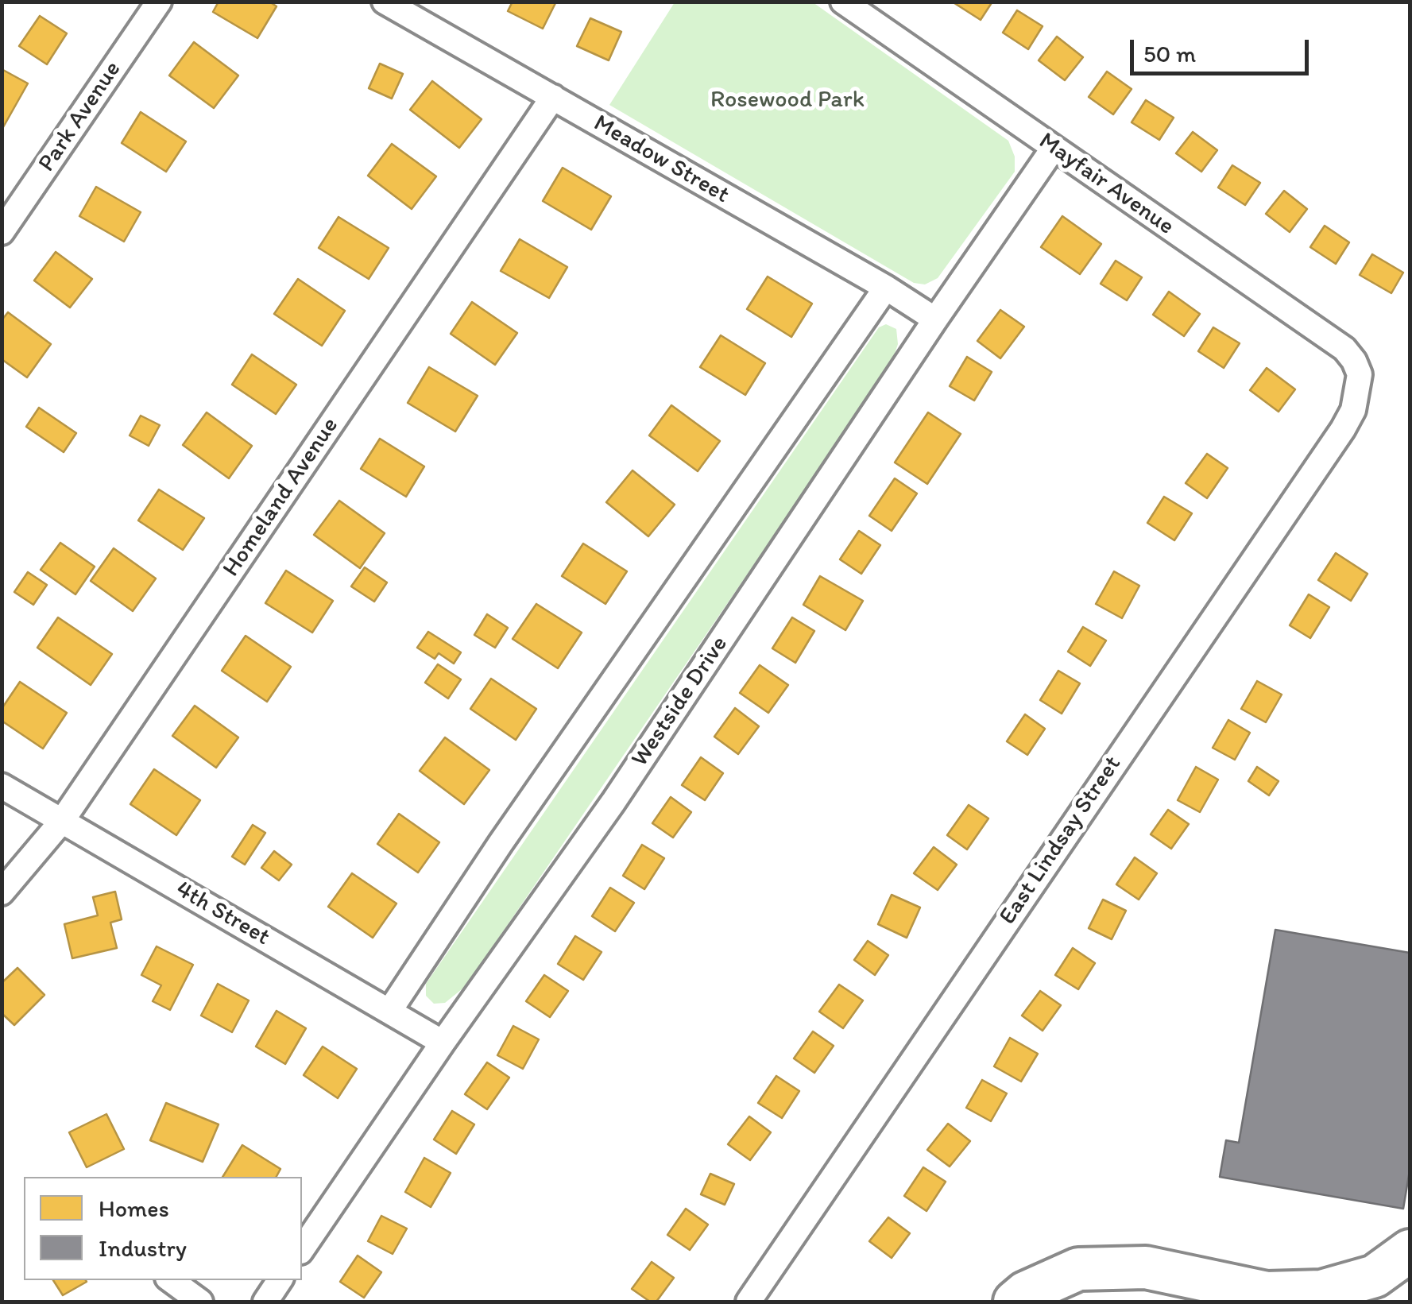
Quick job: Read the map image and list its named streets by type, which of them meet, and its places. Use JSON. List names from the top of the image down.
{
  "streets": {
    "street": [
      "Park Avenue",
      "Meadow Street",
      "Mayfair Avenue",
      "Homeland Avenue",
      "Westside Drive",
      "East Lindsay Street",
      "4th Street"
    ]
  },
  "crossings": [
    ["Meadow Street", "Homeland Avenue"],
    ["Meadow Street", "Westside Drive"],
    ["Mayfair Avenue", "Westside Drive"],
    ["Mayfair Avenue", "East Lindsay Street"],
    ["Homeland Avenue", "4th Street"],
    ["Westside Drive", "4th Street"]
  ],
  "parks": ["Rosewood Park"],
  "legend": ["Homes", "Industry"],
  "scale_bar": "50 m"
}
